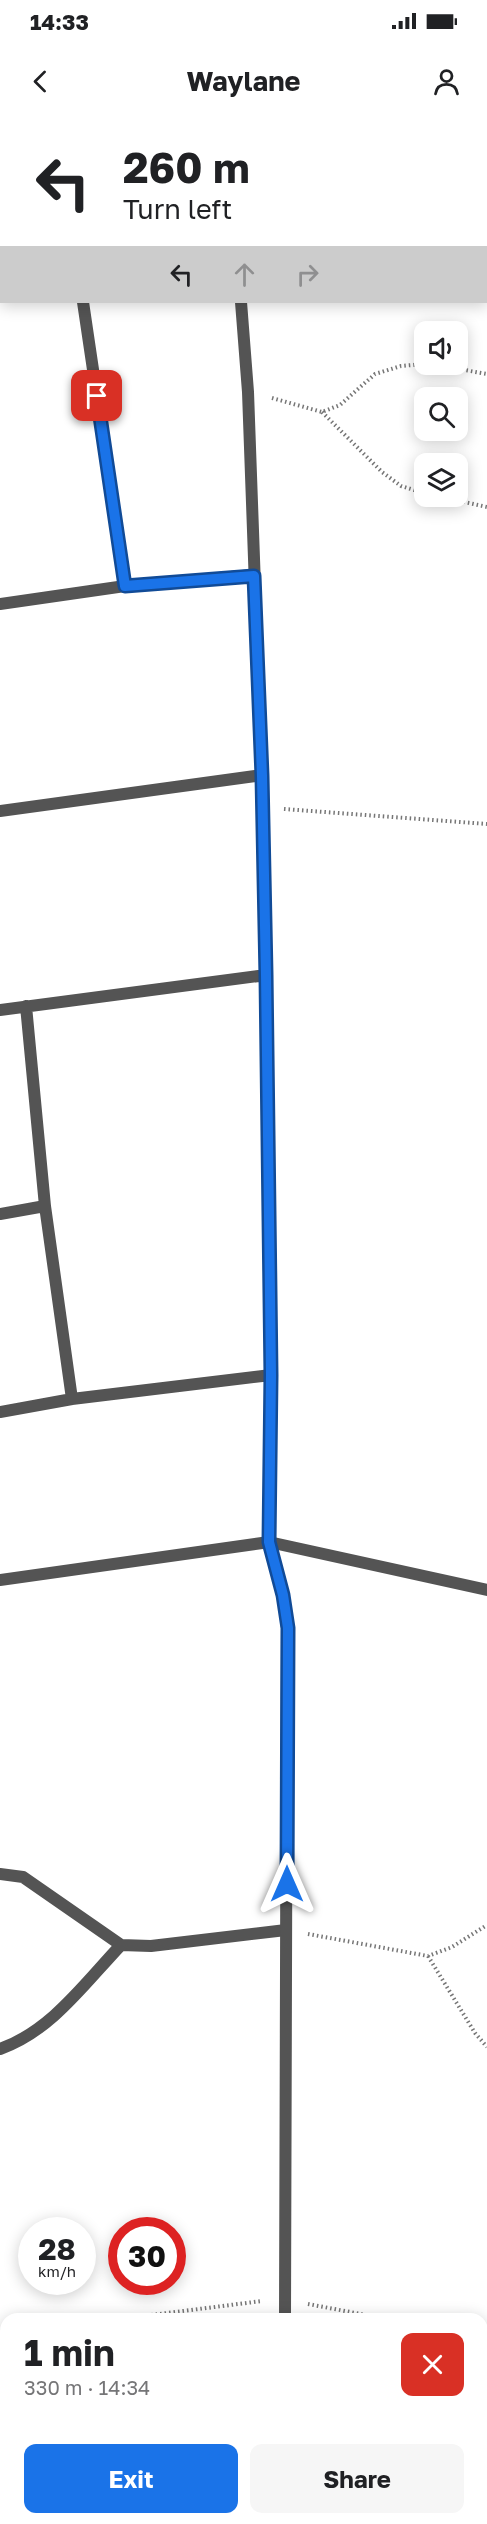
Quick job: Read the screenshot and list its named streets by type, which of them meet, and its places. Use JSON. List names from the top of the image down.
{
  "page": {
    "status": "14:33",
    "header": "Waylane",
    "turn": ["260 m", "Turn left"],
    "speed": "28 km/h",
    "limit": "30",
    "heading": ["1 min", "330 m · 14:34"],
    "buttons": ["Exit", "Share"]
  }
}
